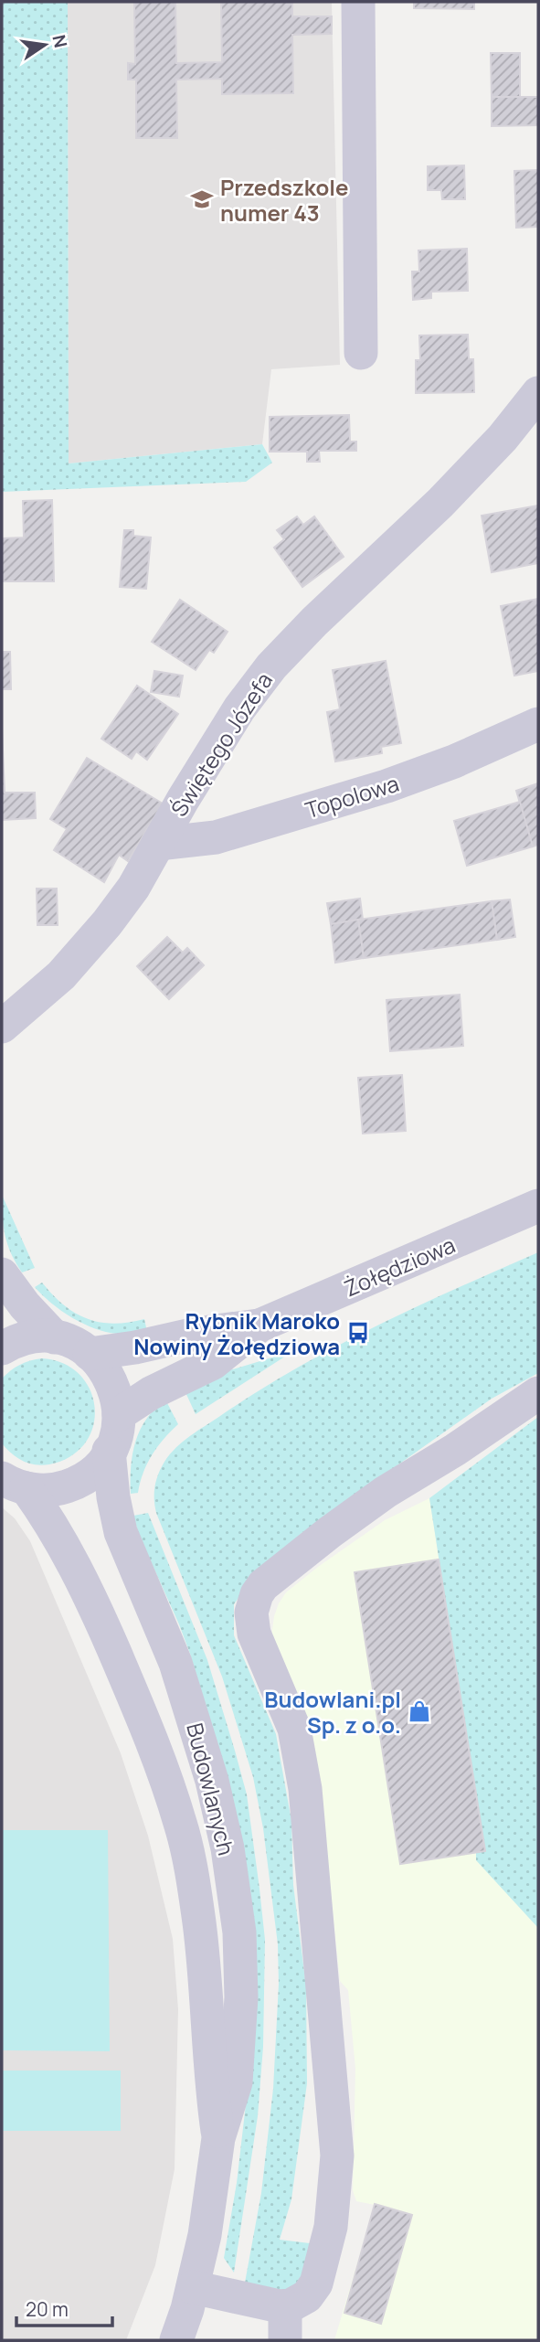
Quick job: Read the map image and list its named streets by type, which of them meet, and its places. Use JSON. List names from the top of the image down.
{
  "streets": {
    "street": [
      "Świętego Józefa",
      "Topolowa",
      "Żołędziowa",
      "Budowlanych"
    ]
  },
  "crossings": [
    ["Świętego Józefa", "Topolowa"]
  ],
  "places": {
    "school or university": ["Przedszkole numer 43"],
    "bus stop": ["Rybnik Maroko Nowiny Żołędziowa"],
    "shop": ["Budowlani.pl Sp. z o.o."]
  },
  "scale_bar": "20 m",
  "north": "right"
}
